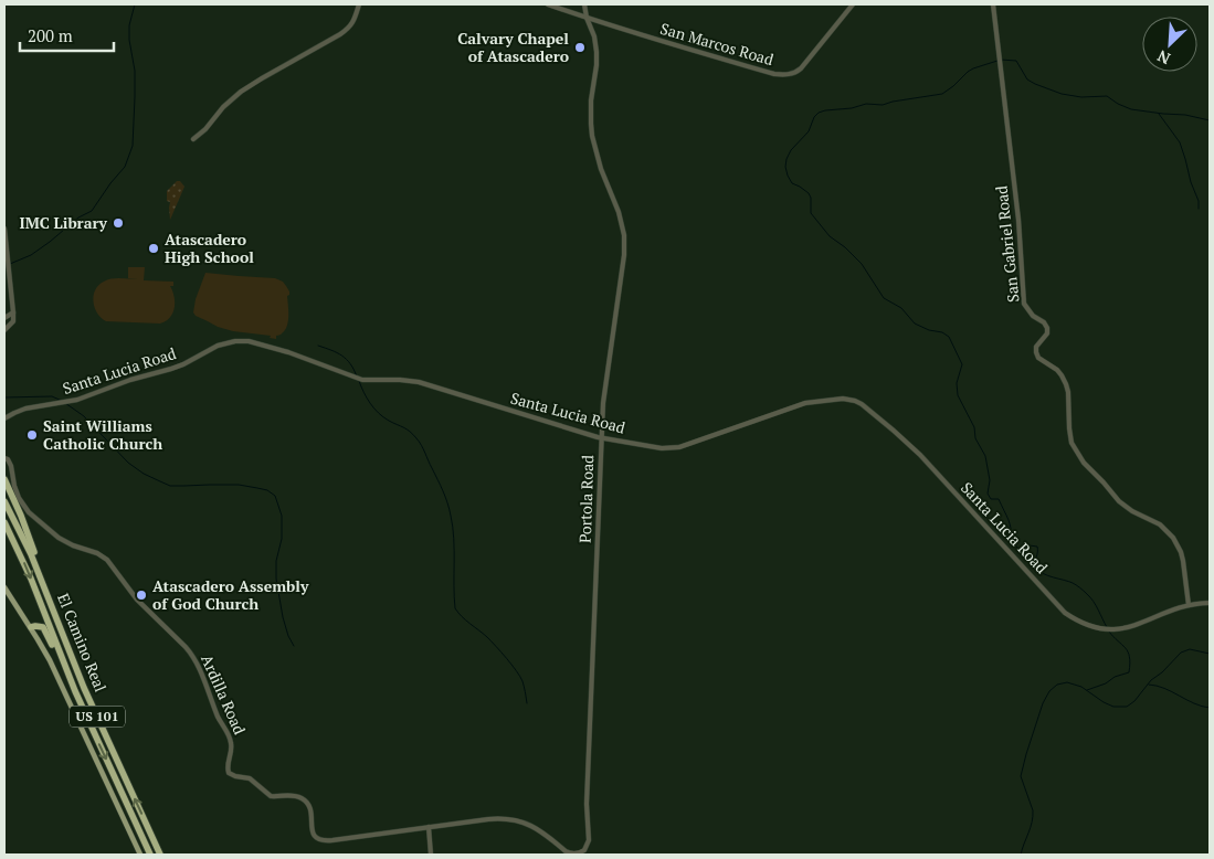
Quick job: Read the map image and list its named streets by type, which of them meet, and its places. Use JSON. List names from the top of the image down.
{
  "streets": {
    "highway": ["El Camino Real", "US 101"],
    "street": [
      "San Marcos Road",
      "San Gabriel Road",
      "Santa Lucia Road",
      "Portola Road",
      "Ardilla Road"
    ]
  },
  "crossings": [
    ["San Marcos Road", "Portola Road"],
    ["San Gabriel Road", "Santa Lucia Road"],
    ["Santa Lucia Road", "Portola Road"],
    ["Portola Road", "Ardilla Road"]
  ],
  "places": [
    "Calvary Chapel of Atascadero",
    "IMC Library",
    "Atascadero High School",
    "Saint Williams Catholic Church",
    "Atascadero Assembly of God Church"
  ],
  "scale_bar": "200 m",
  "north": "bottom left"
}
